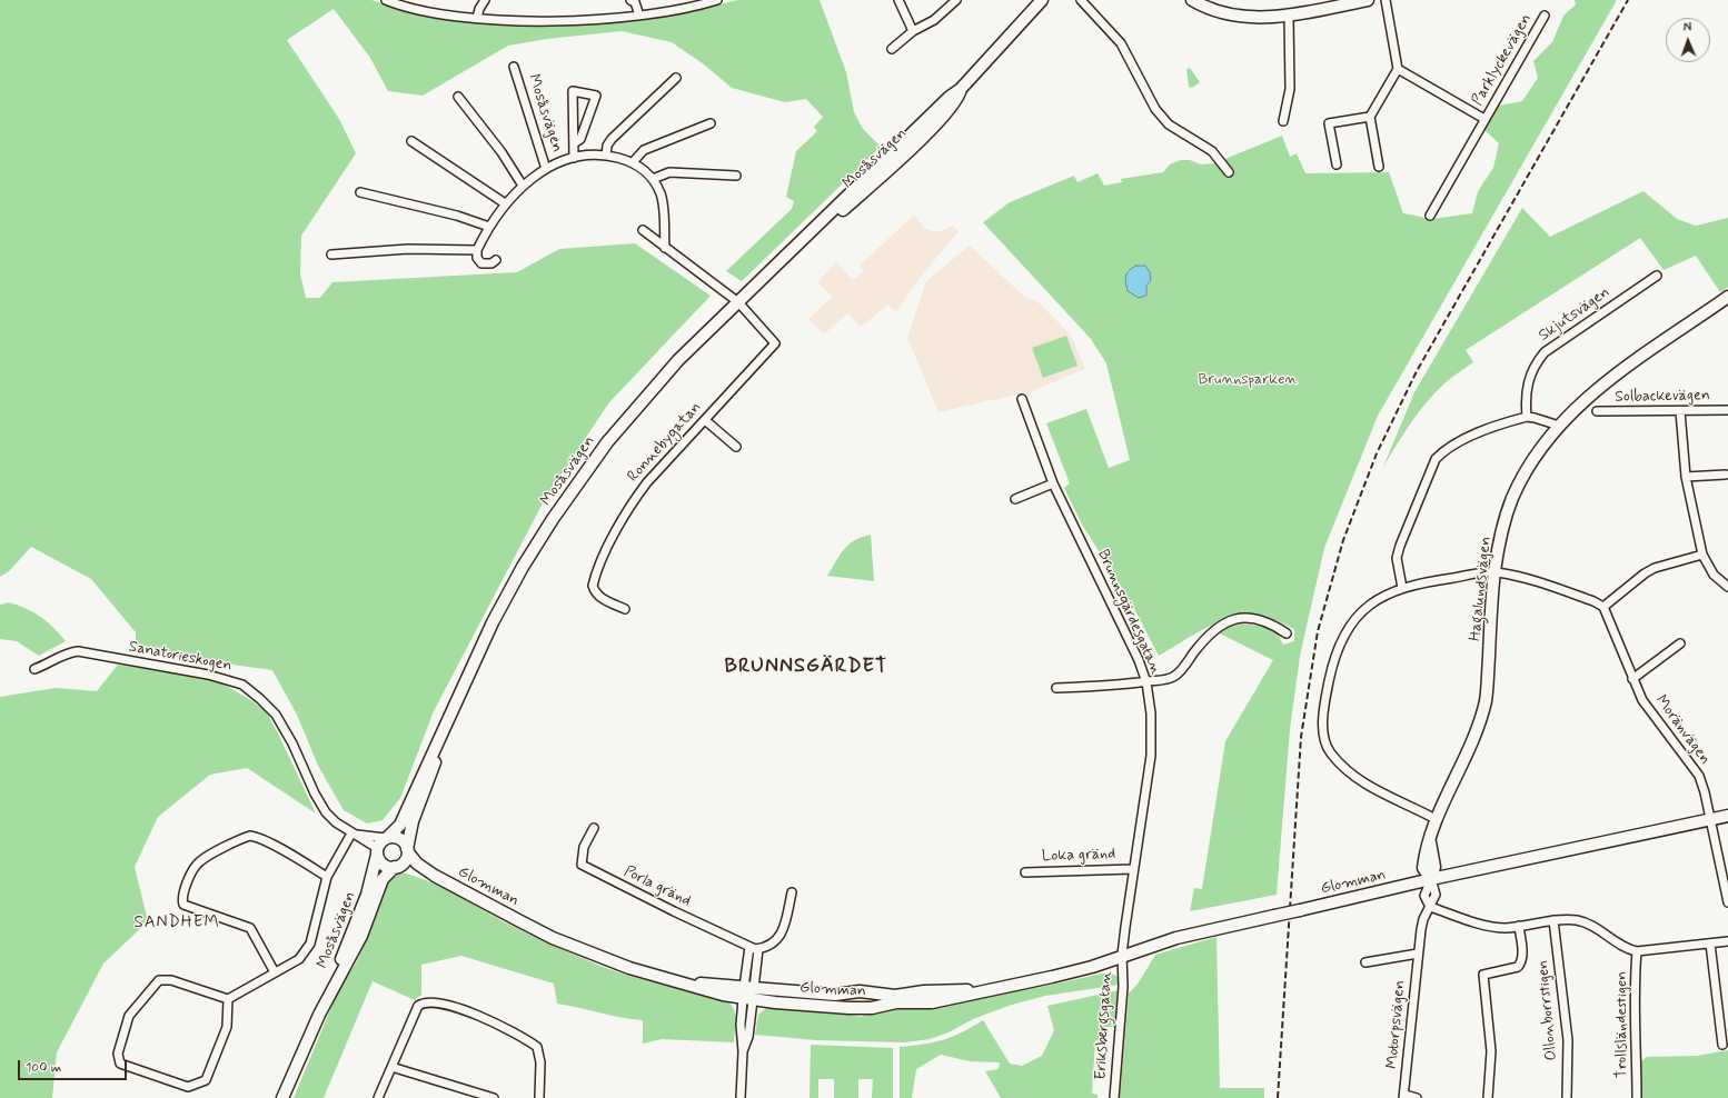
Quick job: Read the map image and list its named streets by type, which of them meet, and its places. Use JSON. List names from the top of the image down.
{
  "streets": {
    "street": [
      "Parklyckevägen",
      "Mosåsvägen",
      "Skjutsvägen",
      "Solbackevägen",
      "Ronnebygatan",
      "Hagalundsvägen",
      "Brunnsgärdesgatan",
      "Sanatorieskogen",
      "Moränvägen",
      "Loka gränd",
      "Glomman",
      "Porla gränd",
      "Ollonborrstigen",
      "Motorpsvägen",
      "Trollsländestigen",
      "Eriksbergsgatan"
    ]
  },
  "crossings": [
    ["Mosåsvägen", "Ronnebygatan"],
    ["Mosåsvägen", "Sanatorieskogen"],
    ["Mosåsvägen", "Glomman"],
    ["Hagalundsvägen", "Glomman"],
    ["Hagalundsvägen", "Motorpsvägen"],
    ["Brunnsgärdesgatan", "Loka gränd"],
    ["Brunnsgärdesgatan", "Glomman"],
    ["Brunnsgärdesgatan", "Eriksbergsgatan"],
    ["Sanatorieskogen", "Glomman"],
    ["Moränvägen", "Glomman"],
    ["Glomman", "Motorpsvägen"],
    ["Glomman", "Eriksbergsgatan"]
  ],
  "districts": ["BRUNNSGÄRDET", "SANDHEM"],
  "parks": ["Brunnsparken"],
  "scale_bar": "100 m",
  "north": "top"
}
